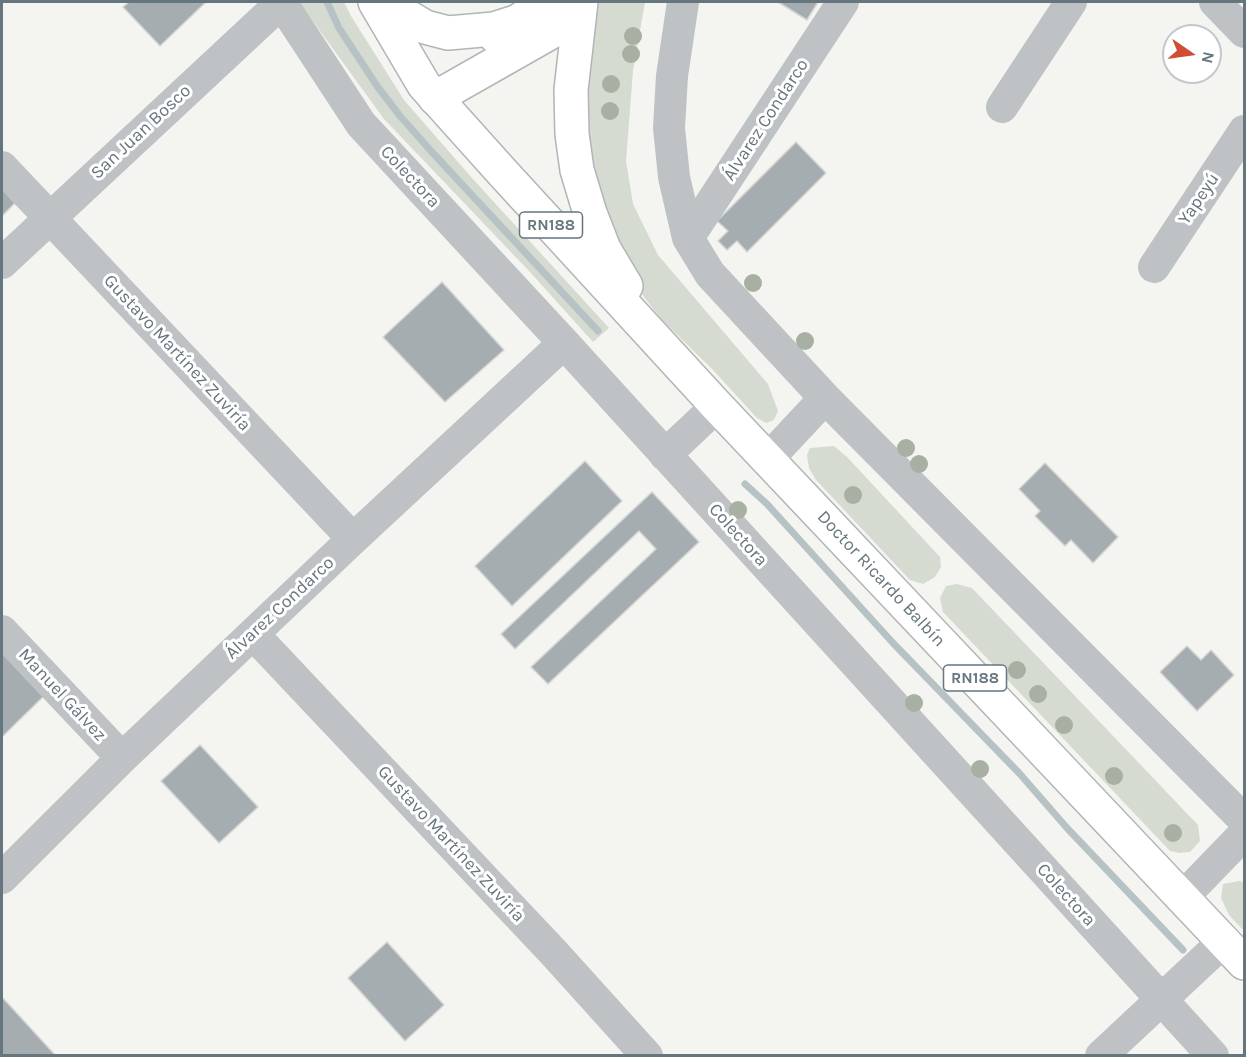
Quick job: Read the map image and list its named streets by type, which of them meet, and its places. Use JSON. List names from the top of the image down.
{
  "streets": {
    "main road": ["RN188", "Doctor Ricardo Balbín"],
    "street": [
      "Álvarez Condarco",
      "San Juan Bosco",
      "Colectora",
      "Yapeyú",
      "Gustavo Martínez Zuviría",
      "Manuel Gálvez"
    ]
  },
  "crossings": [
    ["Álvarez Condarco", "Colectora"],
    ["Álvarez Condarco", "Gustavo Martínez Zuviría"],
    ["Álvarez Condarco", "Manuel Gálvez"],
    ["San Juan Bosco", "Colectora"],
    ["San Juan Bosco", "Gustavo Martínez Zuviría"],
    ["RN188", "Doctor Ricardo Balbín"]
  ],
  "north": "right"
}
